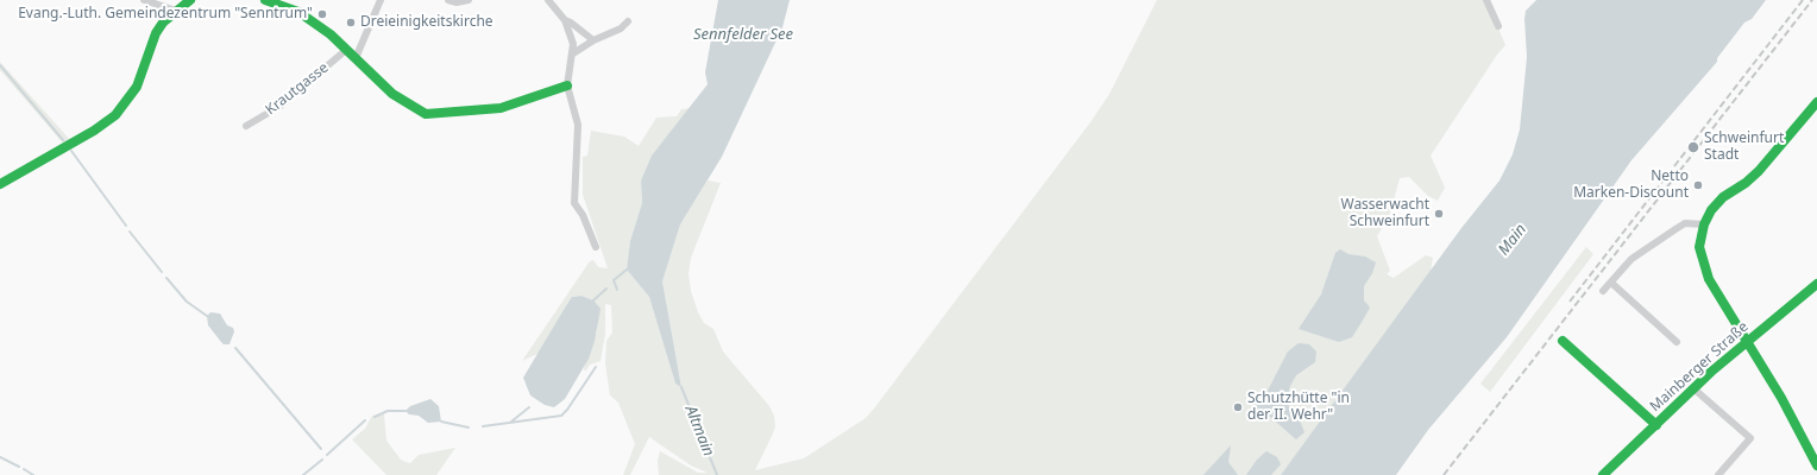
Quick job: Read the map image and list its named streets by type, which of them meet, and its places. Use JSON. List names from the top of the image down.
{
  "streets": {
    "street": ["Krautgasse", "Mainberger Straße"]
  },
  "water": ["Sennfelder See", "Main", "Altmain"],
  "places": [
    "Evang.-Luth. Gemeindezentrum \"Senntrum\"",
    "Dreieinigkeitskirche",
    "Schweinfurt Stadt",
    "Netto Marken-Discount",
    "Wasserwacht Schweinfurt",
    "Schutzhütte \"in der II. Wehr\""
  ]
}
